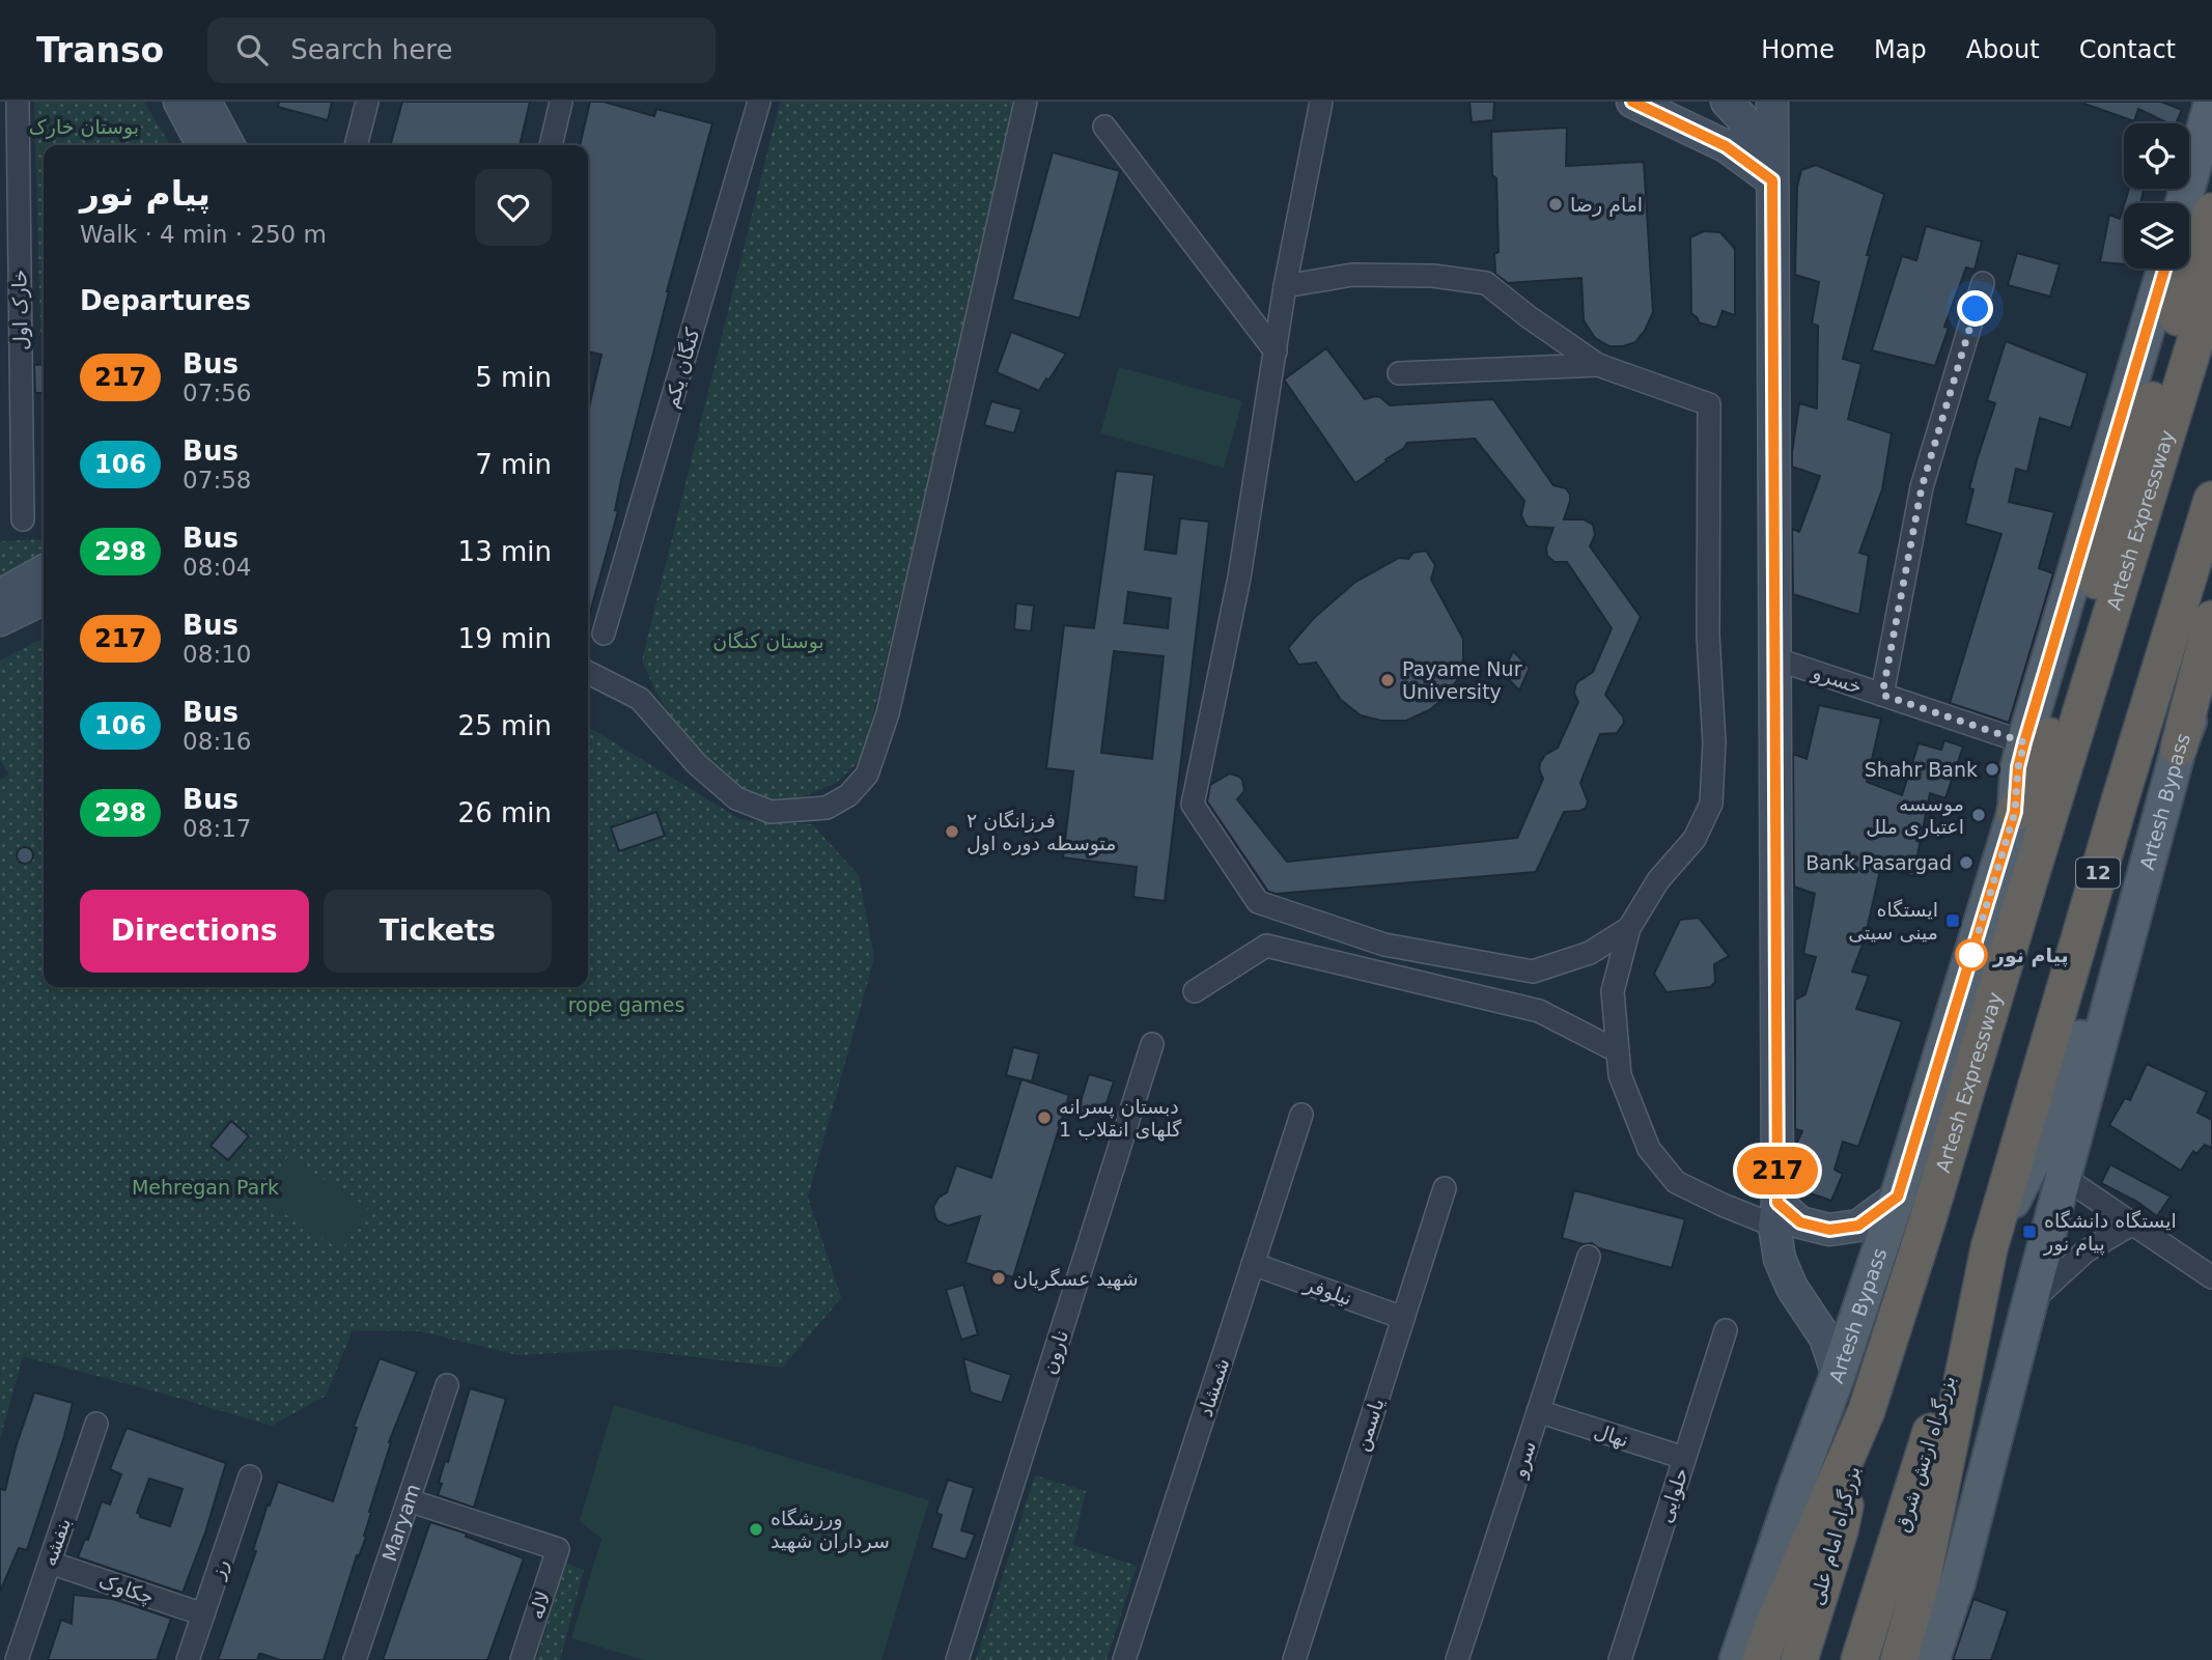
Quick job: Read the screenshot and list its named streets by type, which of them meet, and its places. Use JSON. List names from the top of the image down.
{
  "streets": {
    "highway": [
      "Artesh Expressway",
      "12",
      "بزرگراه ارتش شرق",
      "بزرگراه امام علی"
    ],
    "main road": ["Artesh Bypass"],
    "street": [
      "خارک اول",
      "کنگان یکم",
      "خسرو",
      "نیلوفر",
      "نارون",
      "شمشاد",
      "یاسمن",
      "نهال",
      "سرو",
      "حلوایی",
      "Maryam",
      "بنفشه",
      "رز",
      "چکاوک",
      "لاله"
    ]
  },
  "crossings": [
    ["Artesh Expressway", "بزرگراه امام علی"],
    ["خسرو", "Artesh Bypass"],
    ["12", "بزرگراه ارتش شرق"],
    ["نیلوفر", "شمشاد"],
    ["نیلوفر", "یاسمن"],
    ["نهال", "سرو"],
    ["نهال", "حلوایی"],
    ["Maryam", "لاله"],
    ["بنفشه", "چکاوک"],
    ["رز", "چکاوک"]
  ],
  "parks": [
    "بوستان خارک",
    "بوستان کنگان",
    "rope games",
    "Mehregan Park"
  ],
  "places": {
    "other": [
      "امام رضا",
      "Payame Nur University",
      "Shahr Bank",
      "موسسه اعتباری ملل",
      "فرزانگان ۲ متوسطه دوره اول",
      "Bank Pasargad",
      "پیام نور",
      "دبستان پسرانه گلهای انقلاب 1",
      "شهید عسگریان",
      "ورزشگاه سرداران شهید"
    ],
    "transit": ["ایستگاه مینی سیتی", "ایستگاه دانشگاه پیام نور"]
  },
  "lines": ["bus line 217"],
  "page": {
    "header": "Transo",
    "search": "Search here",
    "nav": [
      "Home",
      "Map",
      "About",
      "Contact"
    ],
    "on_map": "217",
    "heading": [
      ["پیام نور", "Walk · 4 min · 250 m"],
      "Departures"
    ],
    "list": [
      {
        "mark": "217",
        "name": "Bus",
        "note": "07:56",
        "value": "5 min"
      },
      {
        "mark": "106",
        "name": "Bus",
        "note": "07:58",
        "value": "7 min"
      },
      {
        "mark": "298",
        "name": "Bus",
        "note": "08:04",
        "value": "13 min"
      },
      {
        "mark": "217",
        "name": "Bus",
        "note": "08:10",
        "value": "19 min"
      },
      {
        "mark": "106",
        "name": "Bus",
        "note": "08:16",
        "value": "25 min"
      },
      {
        "mark": "298",
        "name": "Bus",
        "note": "08:17",
        "value": "26 min"
      }
    ],
    "buttons": ["Directions", "Tickets"]
  }
}
